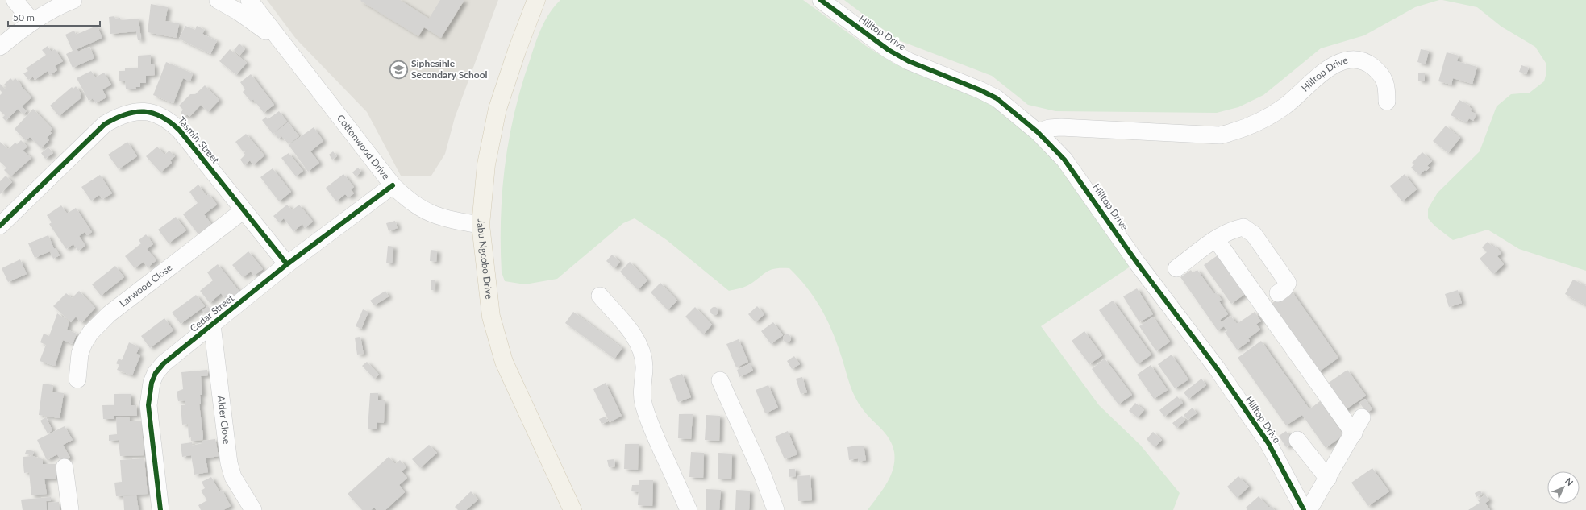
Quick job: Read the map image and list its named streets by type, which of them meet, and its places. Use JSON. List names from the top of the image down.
{
  "streets": {
    "main road": ["Jabu Ngcobo Drive"],
    "street": [
      "Hilltop Drive",
      "Tasmin Street",
      "Cottonwood Drive",
      "Larwood Close",
      "Cedar Street",
      "Alder Close"
    ]
  },
  "crossings": [
    ["Tasmin Street", "Larwood Close"],
    ["Tasmin Street", "Cedar Street"],
    ["Cottonwood Drive", "Jabu Ngcobo Drive"],
    ["Cottonwood Drive", "Cedar Street"],
    ["Cedar Street", "Alder Close"]
  ],
  "places": {
    "school or university": ["Siphesihle Secondary School"]
  },
  "scale_bar": "50 m",
  "north": "top right"
}
